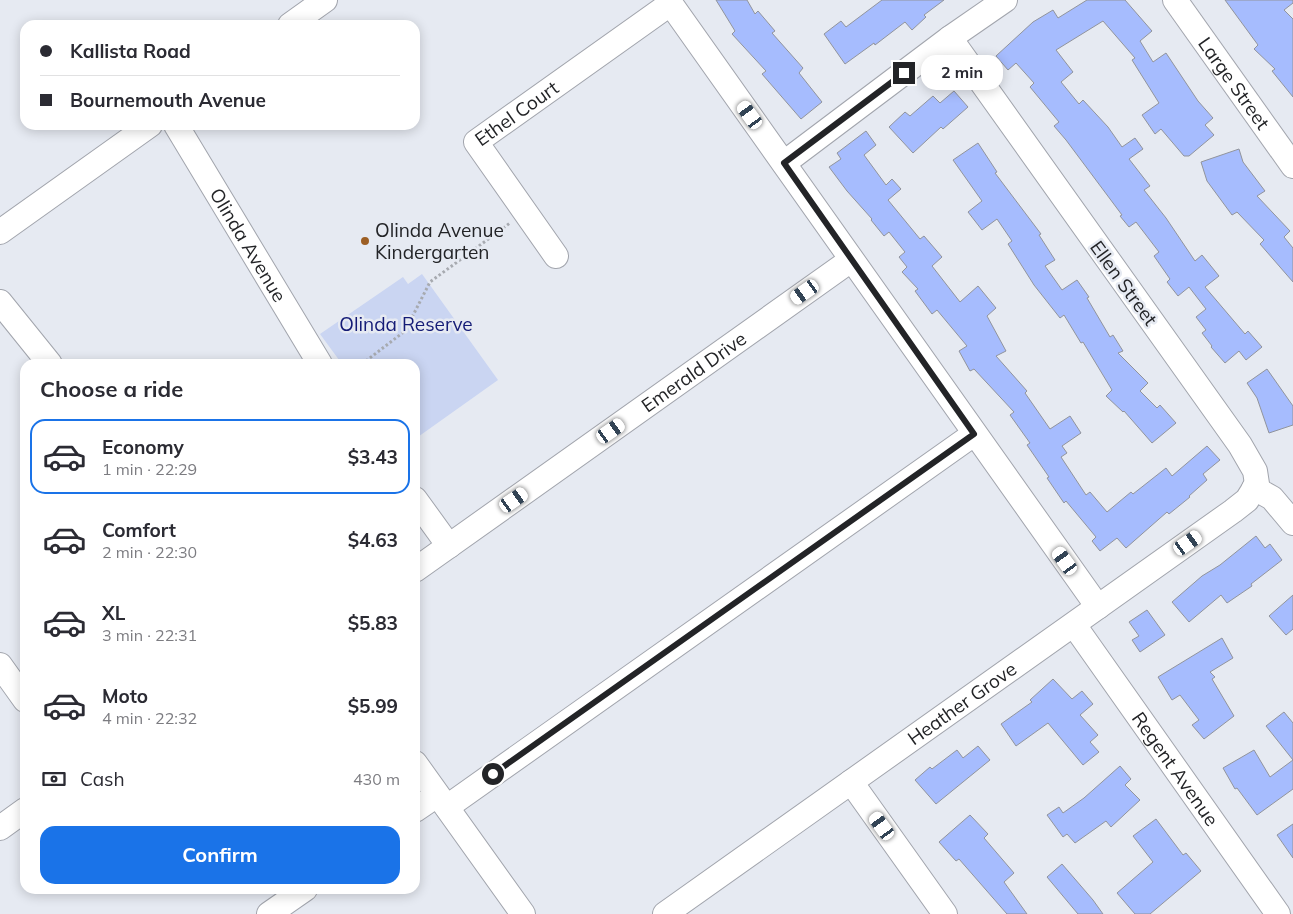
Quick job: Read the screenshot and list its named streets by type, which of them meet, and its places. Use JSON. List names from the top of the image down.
{
  "streets": {
    "street": [
      "Large Street",
      "Ethel Court",
      "Olinda Avenue",
      "Ellen Street",
      "Emerald Drive",
      "Heather Grove",
      "Regent Avenue"
    ]
  },
  "crossings": [
    ["Ellen Street", "Heather Grove"],
    ["Heather Grove", "Regent Avenue"]
  ],
  "parks": ["Olinda Reserve"],
  "places": ["Olinda Avenue Kindergarten"],
  "page": {
    "banner": ["Kallista Road", "Bournemouth Avenue"],
    "bubble": "2 min",
    "heading": "Choose a ride",
    "list": [
      {
        "name": "Economy",
        "note": "1 min · 22:29",
        "value": "$3.43"
      },
      {
        "name": "Comfort",
        "note": "2 min · 22:30",
        "value": "$4.63"
      },
      {
        "name": "XL",
        "note": "3 min · 22:31",
        "value": "$5.83"
      },
      {
        "name": "Moto",
        "note": "4 min · 22:32",
        "value": "$5.99"
      }
    ],
    "pay": ["Cash", "430 m"],
    "buttons": "Confirm"
  }
}
